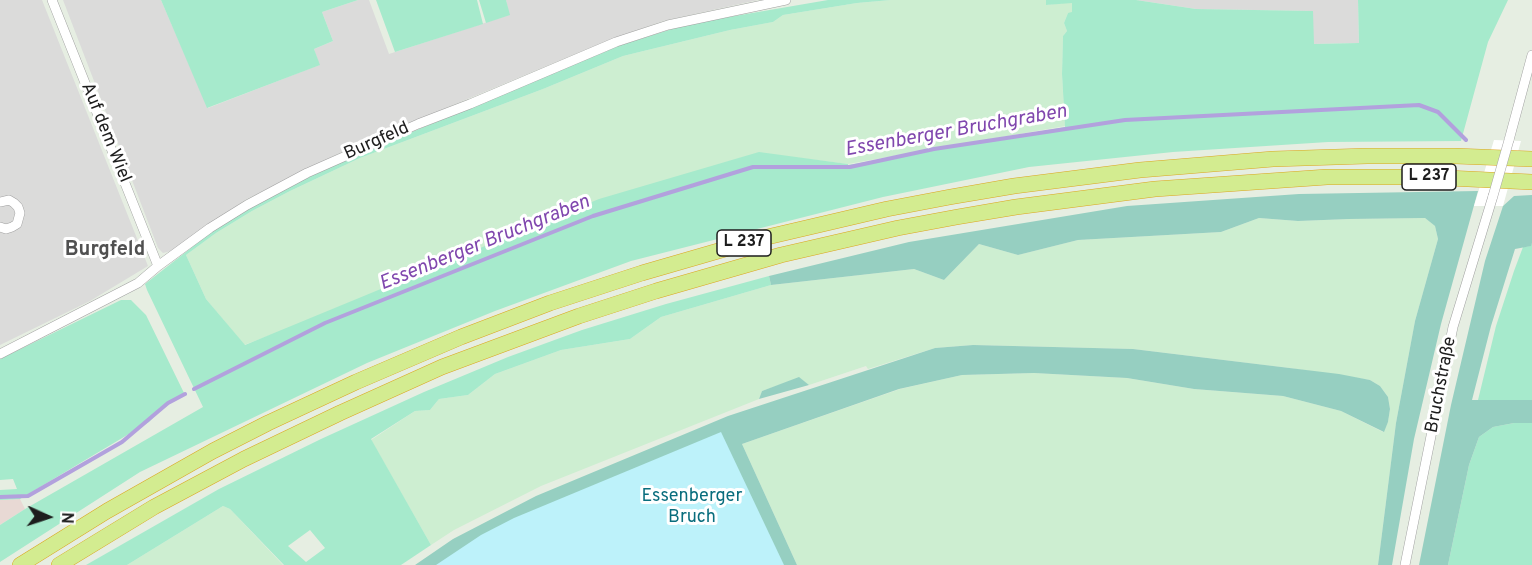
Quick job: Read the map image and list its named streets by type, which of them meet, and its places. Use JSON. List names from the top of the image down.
{
  "streets": {
    "highway": ["L 237"],
    "street": ["Auf dem Wiel", "Burgfeld", "Bruchstraße"]
  },
  "crossings": [
    ["Auf dem Wiel", "Burgfeld"]
  ],
  "districts": ["Burgfeld"],
  "water": ["Essenberger Bruchgraben"],
  "parks": ["Essenberger Bruch"],
  "north": "right"
}
